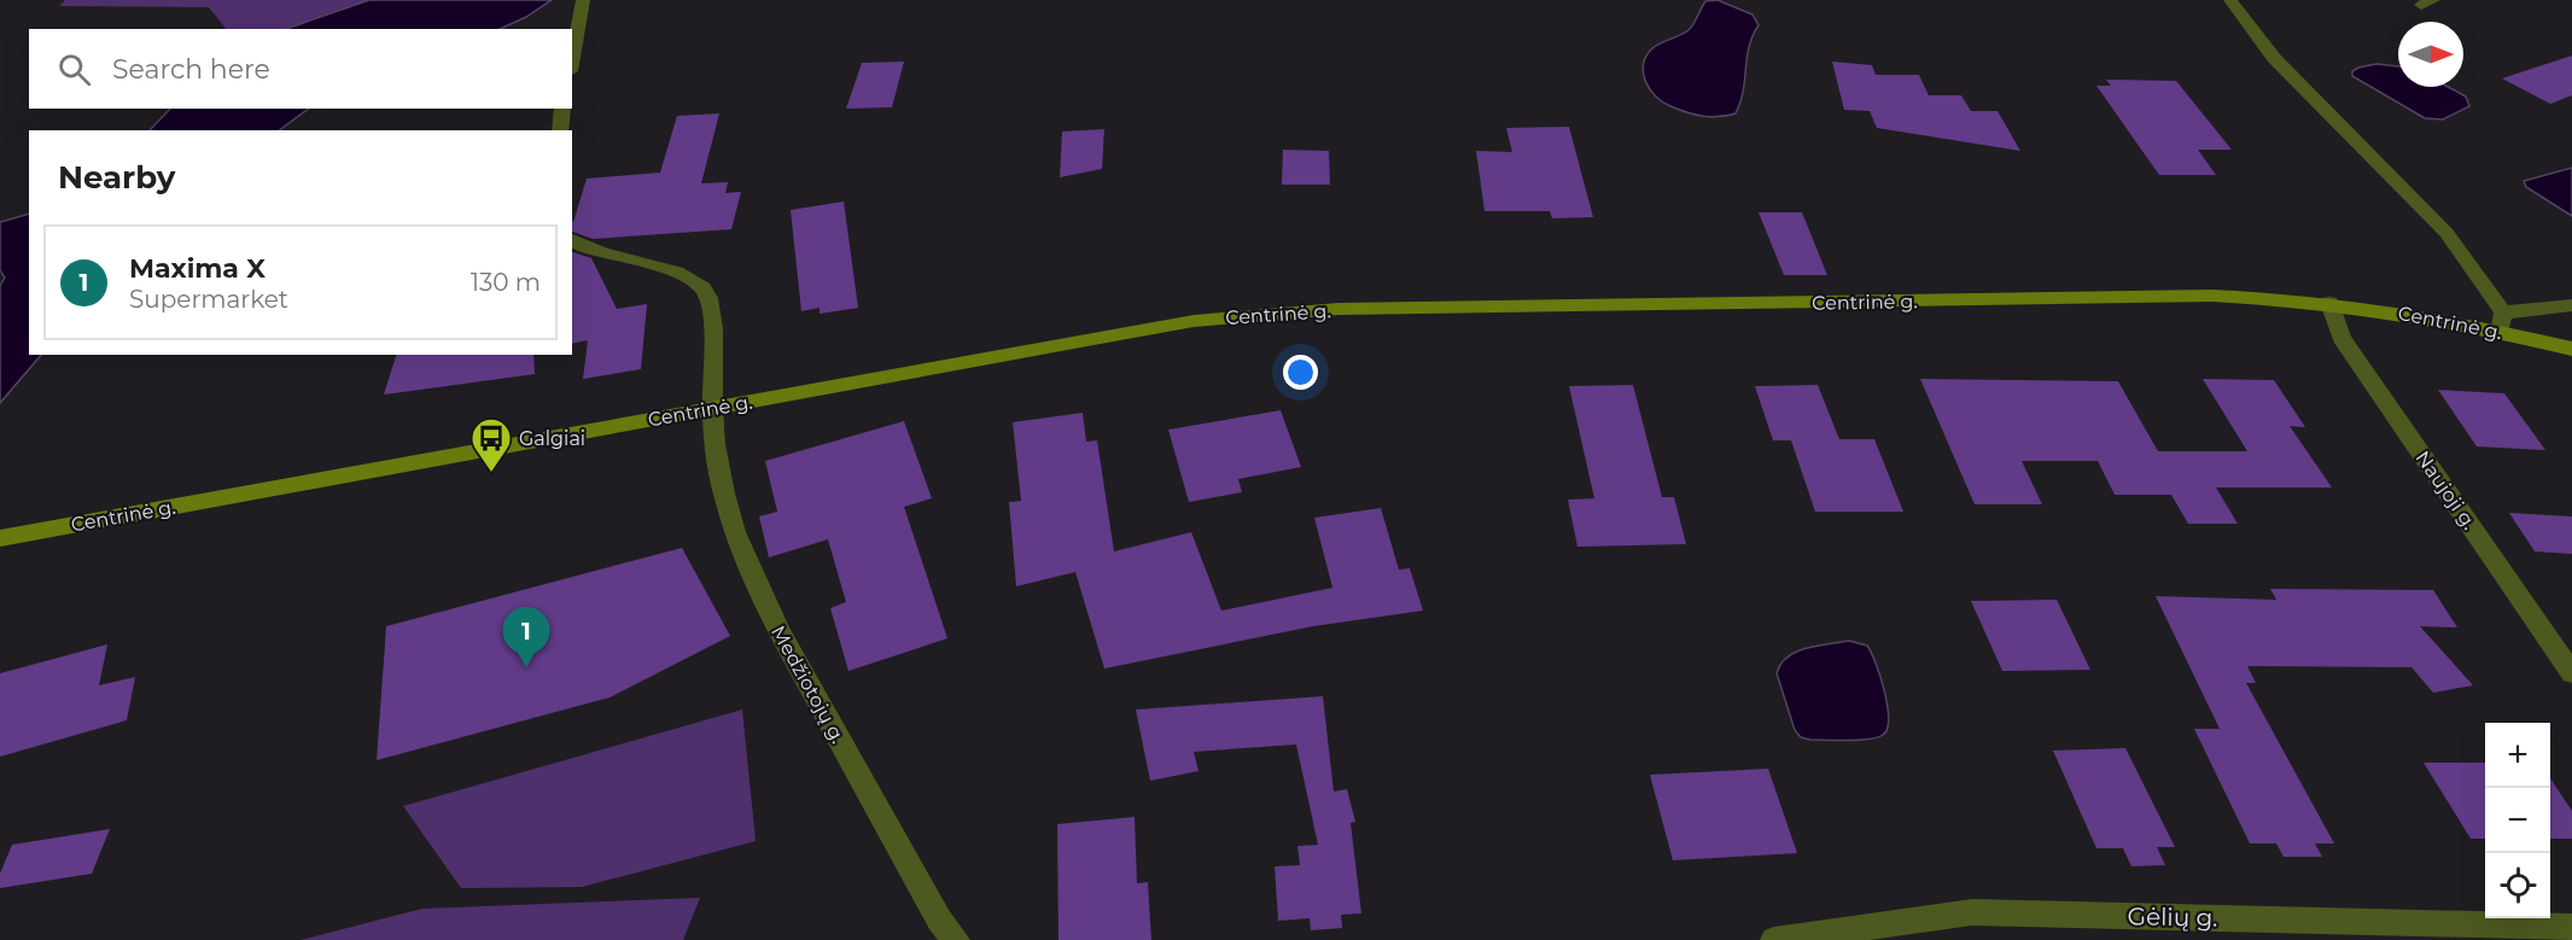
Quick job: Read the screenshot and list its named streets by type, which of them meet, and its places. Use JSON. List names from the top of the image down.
{
  "streets": {
    "main road": ["Centrinė g."],
    "street": ["Naujoji g.", "Medžiotojų g.", "Gėlių g."]
  },
  "crossings": [
    ["Centrinė g.", "Naujoji g."],
    ["Centrinė g.", "Medžiotojų g."]
  ],
  "places": {
    "bus stop": ["Galgiai"]
  },
  "north": "right",
  "page": {
    "search": "Search here",
    "heading": "Nearby",
    "list": [
      {
        "mark": "1",
        "name": "Maxima X",
        "note": "Supermarket",
        "value": "130 m"
      }
    ],
    "pins": "1",
    "map_buttons": ["+", "−"]
  }
}
